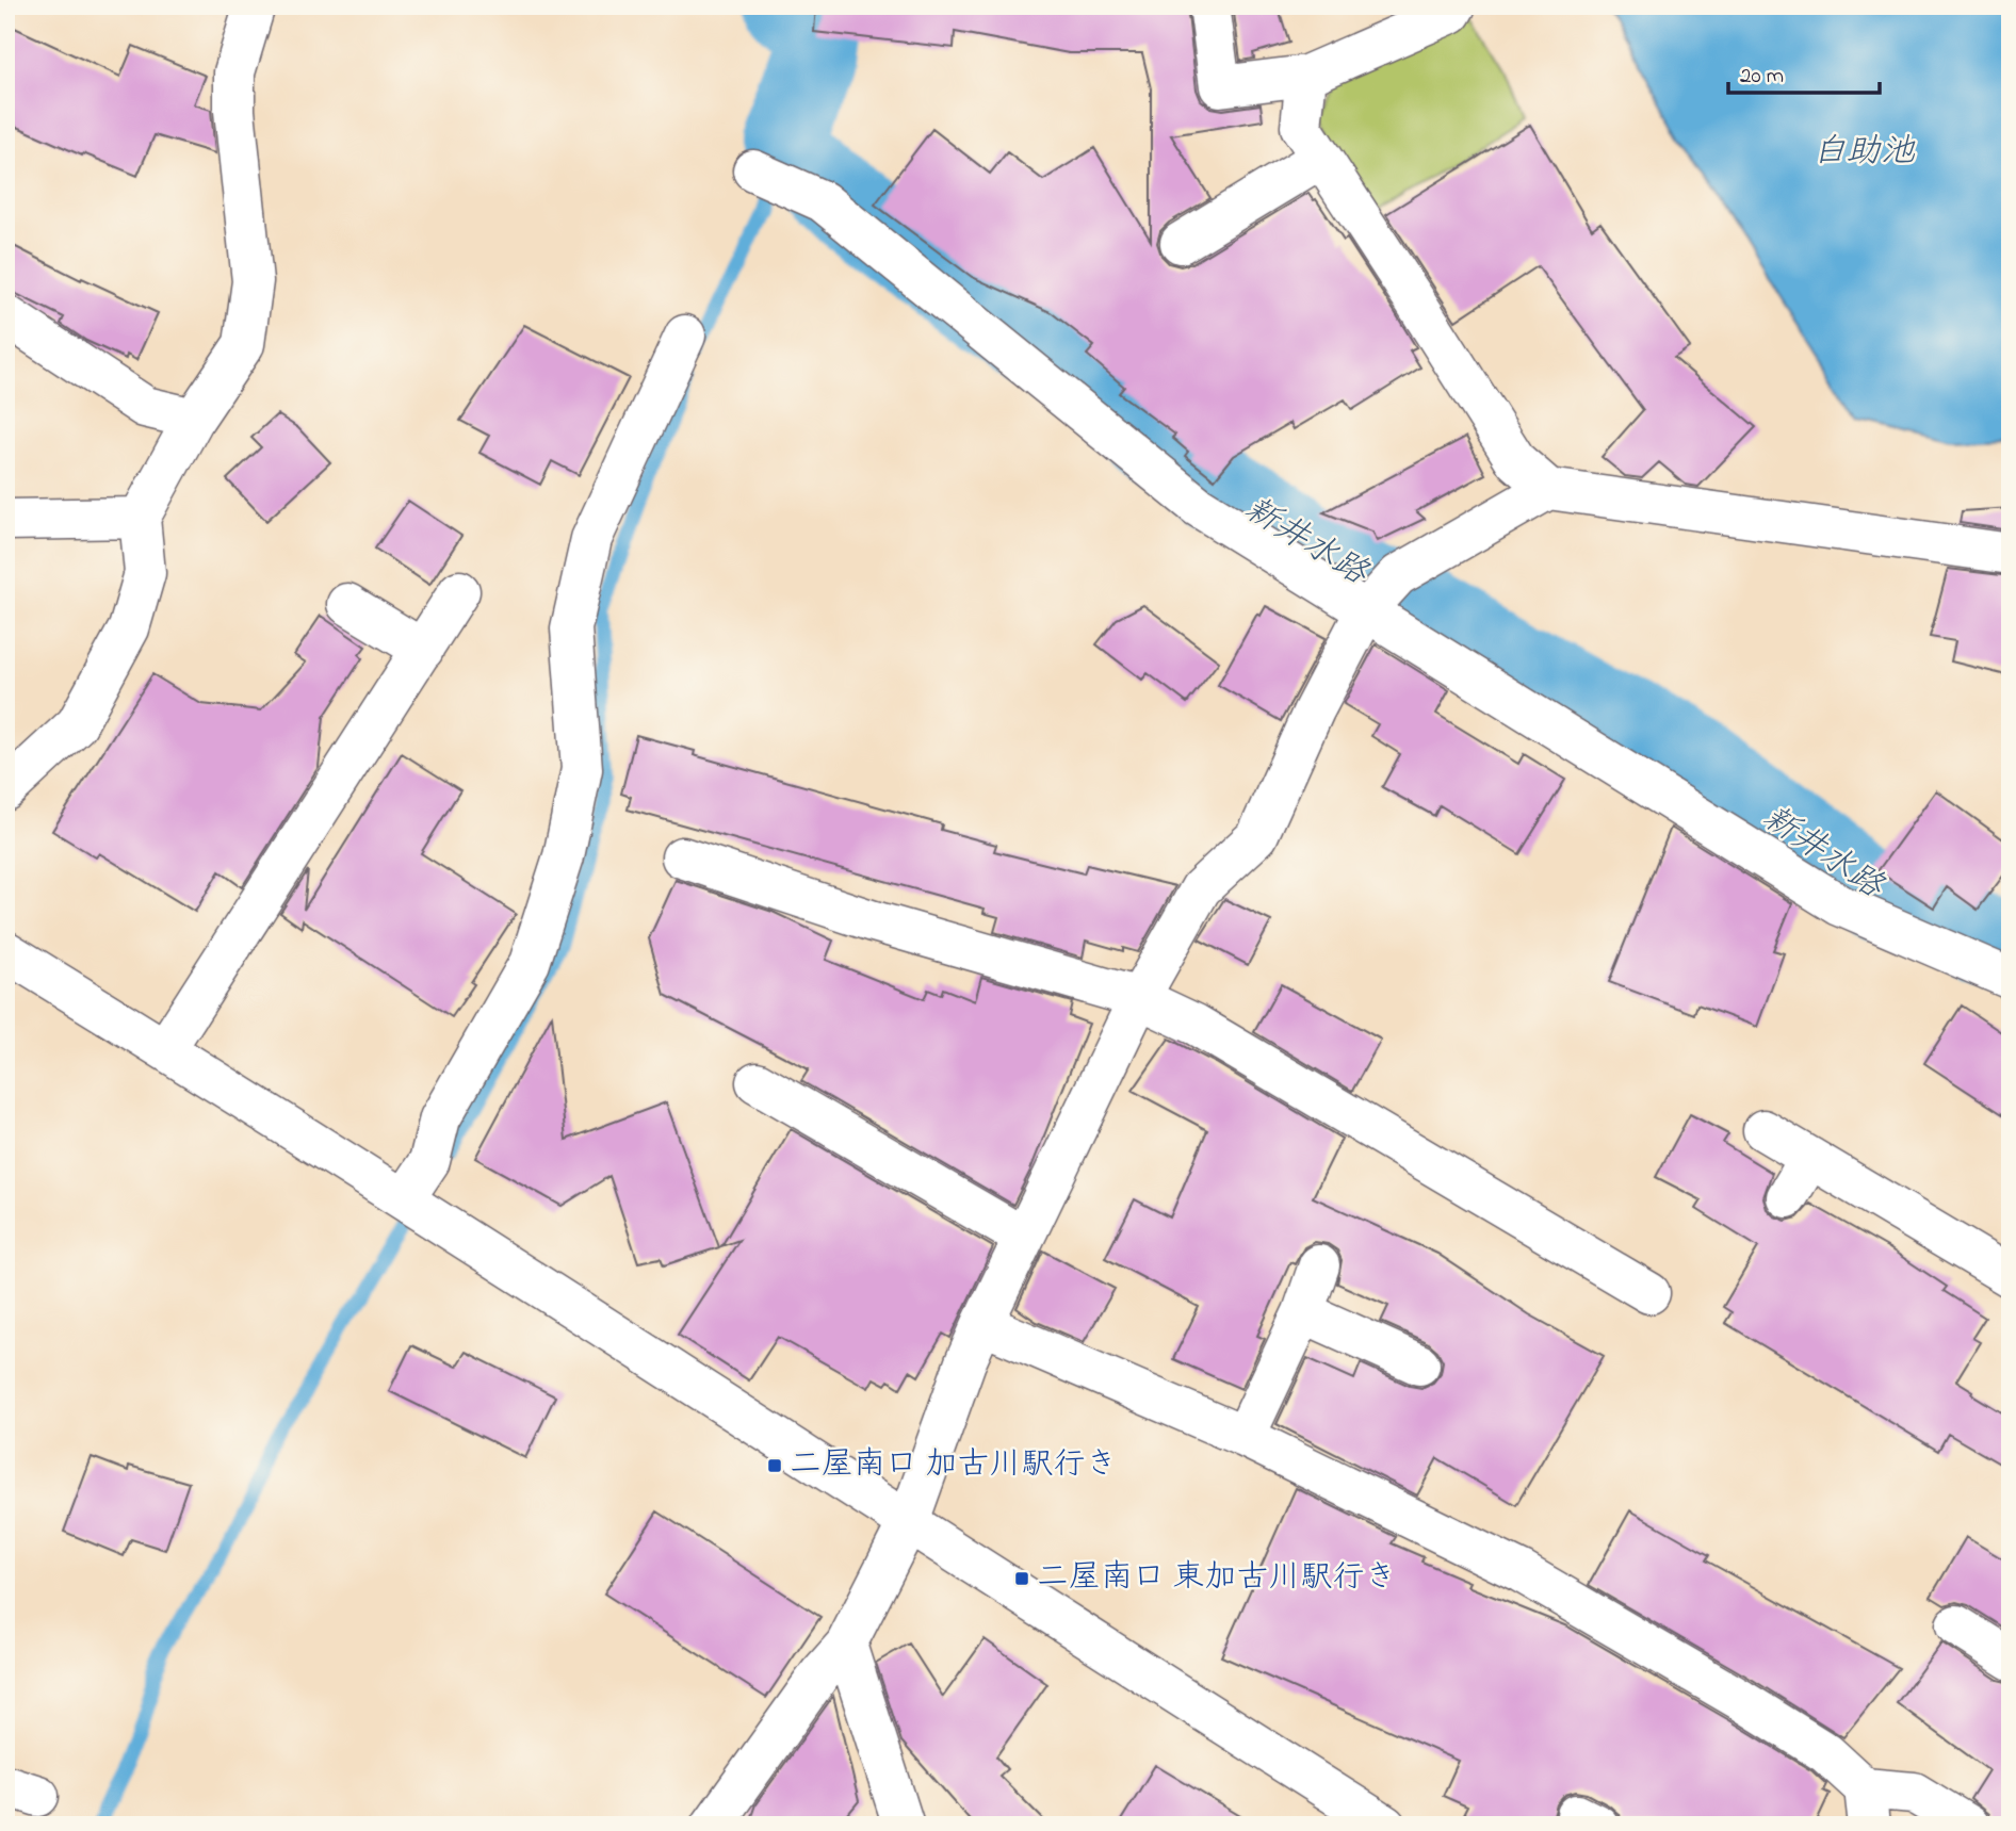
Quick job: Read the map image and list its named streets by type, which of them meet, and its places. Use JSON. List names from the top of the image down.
{
  "water": ["白助池", "新井水路"],
  "places": {
    "transit": ["二屋南口 加古川駅行き", "二屋南口 東加古川駅行き"]
  },
  "scale_bar": "20 m"
}
